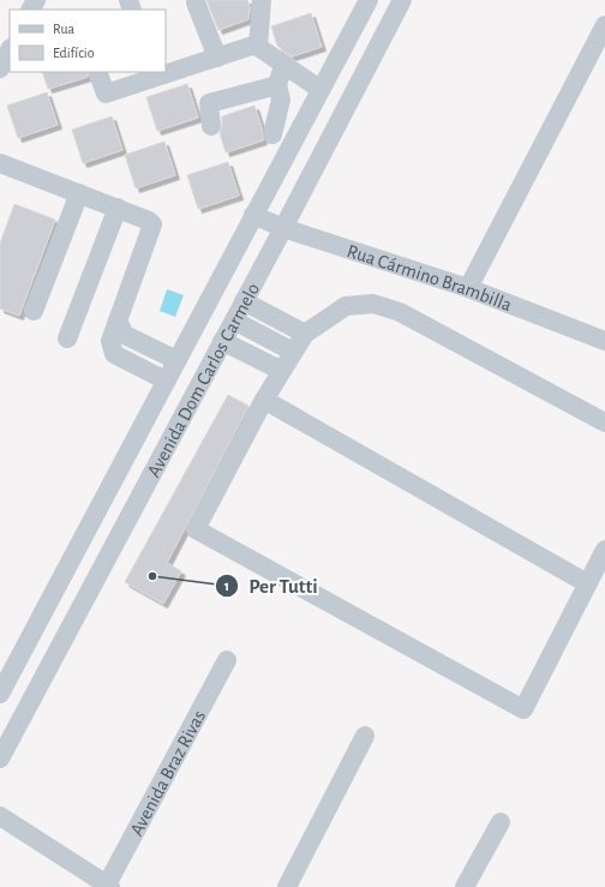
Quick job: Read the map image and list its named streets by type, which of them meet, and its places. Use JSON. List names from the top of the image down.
{
  "streets": {
    "street": ["Rua Cármino Brambilla", "Avenida Dom Carlos Carmelo", "Avenida Braz Rivas"]
  },
  "crossings": [
    ["Rua Cármino Brambilla", "Avenida Dom Carlos Carmelo"]
  ],
  "places": ["Per Tutti"],
  "legend": ["Rua", "Edifício"]
}
